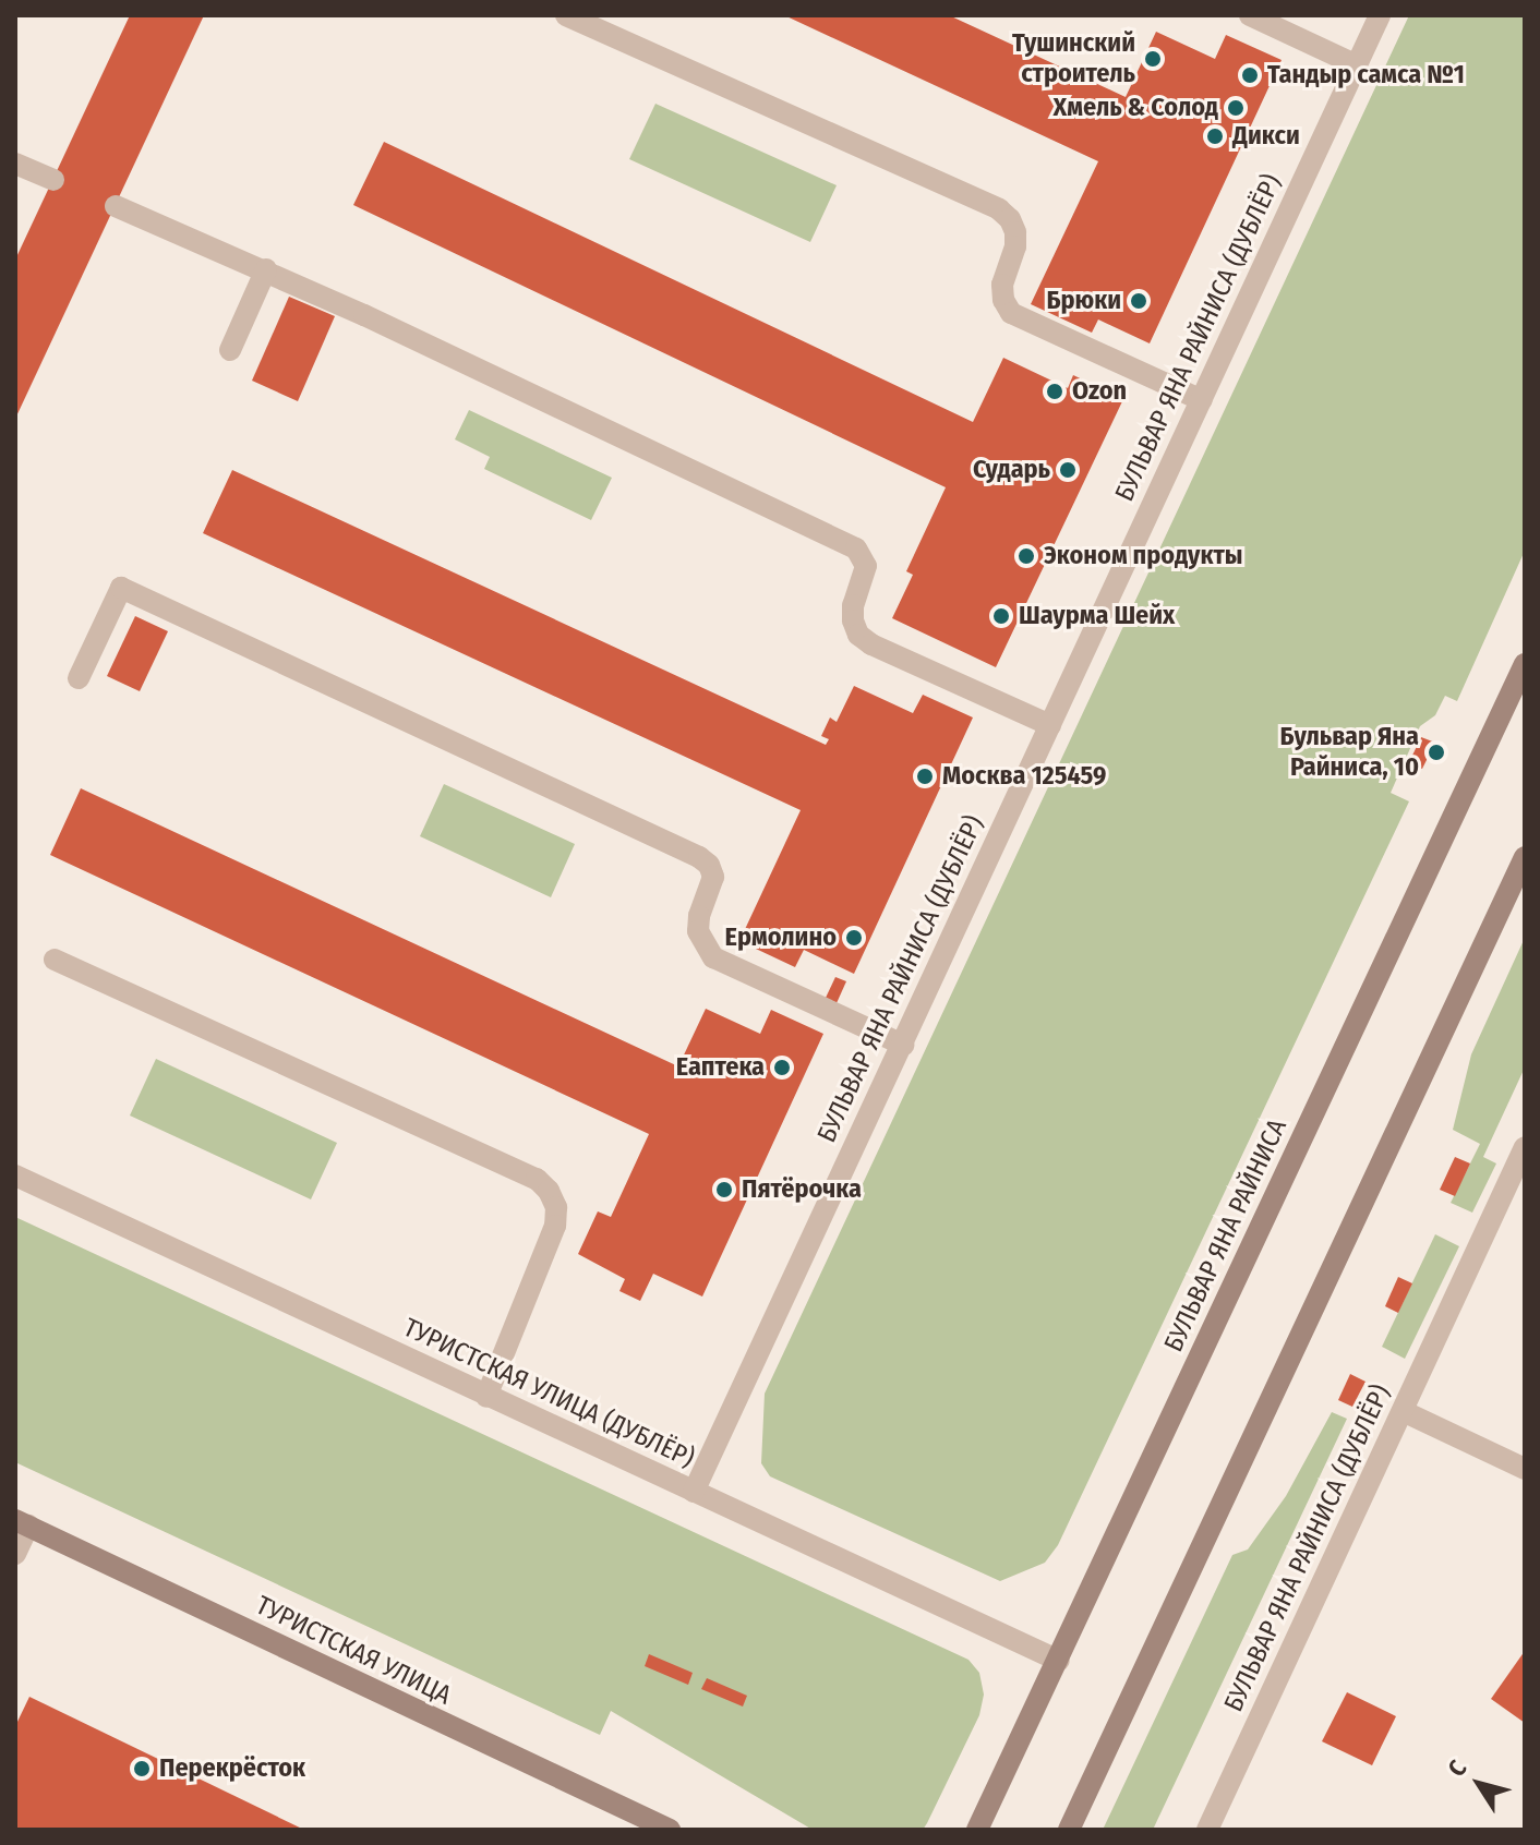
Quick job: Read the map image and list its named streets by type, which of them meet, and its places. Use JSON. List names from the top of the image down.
{
  "streets": {
    "main road": ["БУЛЬВАР ЯНА РАЙНИСА", "ТУРИСТСКАЯ УЛИЦА"],
    "street": ["БУЛЬВАР ЯНА РАЙНИСА (ДУБЛЁР)", "ТУРИСТСКАЯ УЛИЦА (ДУБЛЁР)"]
  },
  "crossings": [
    ["БУЛЬВАР ЯНА РАЙНИСА (ДУБЛЁР)", "ТУРИСТСКАЯ УЛИЦА (ДУБЛЁР)"],
    ["БУЛЬВАР ЯНА РАЙНИСА", "ТУРИСТСКАЯ УЛИЦА (ДУБЛЁР)"]
  ],
  "places": [
    "Тушинский строитель",
    "Тандыр самса №1",
    "Хмель & Солод",
    "Дикси",
    "Брюки",
    "Ozon",
    "Сударь",
    "Эконом продукты",
    "Шаурма Шейх",
    "Бульвар Яна Райниса, 10",
    "Москва 125459",
    "Ермолино",
    "Еаптека",
    "Пятёрочка",
    "Перекрёсток"
  ],
  "north": "top left"
}
